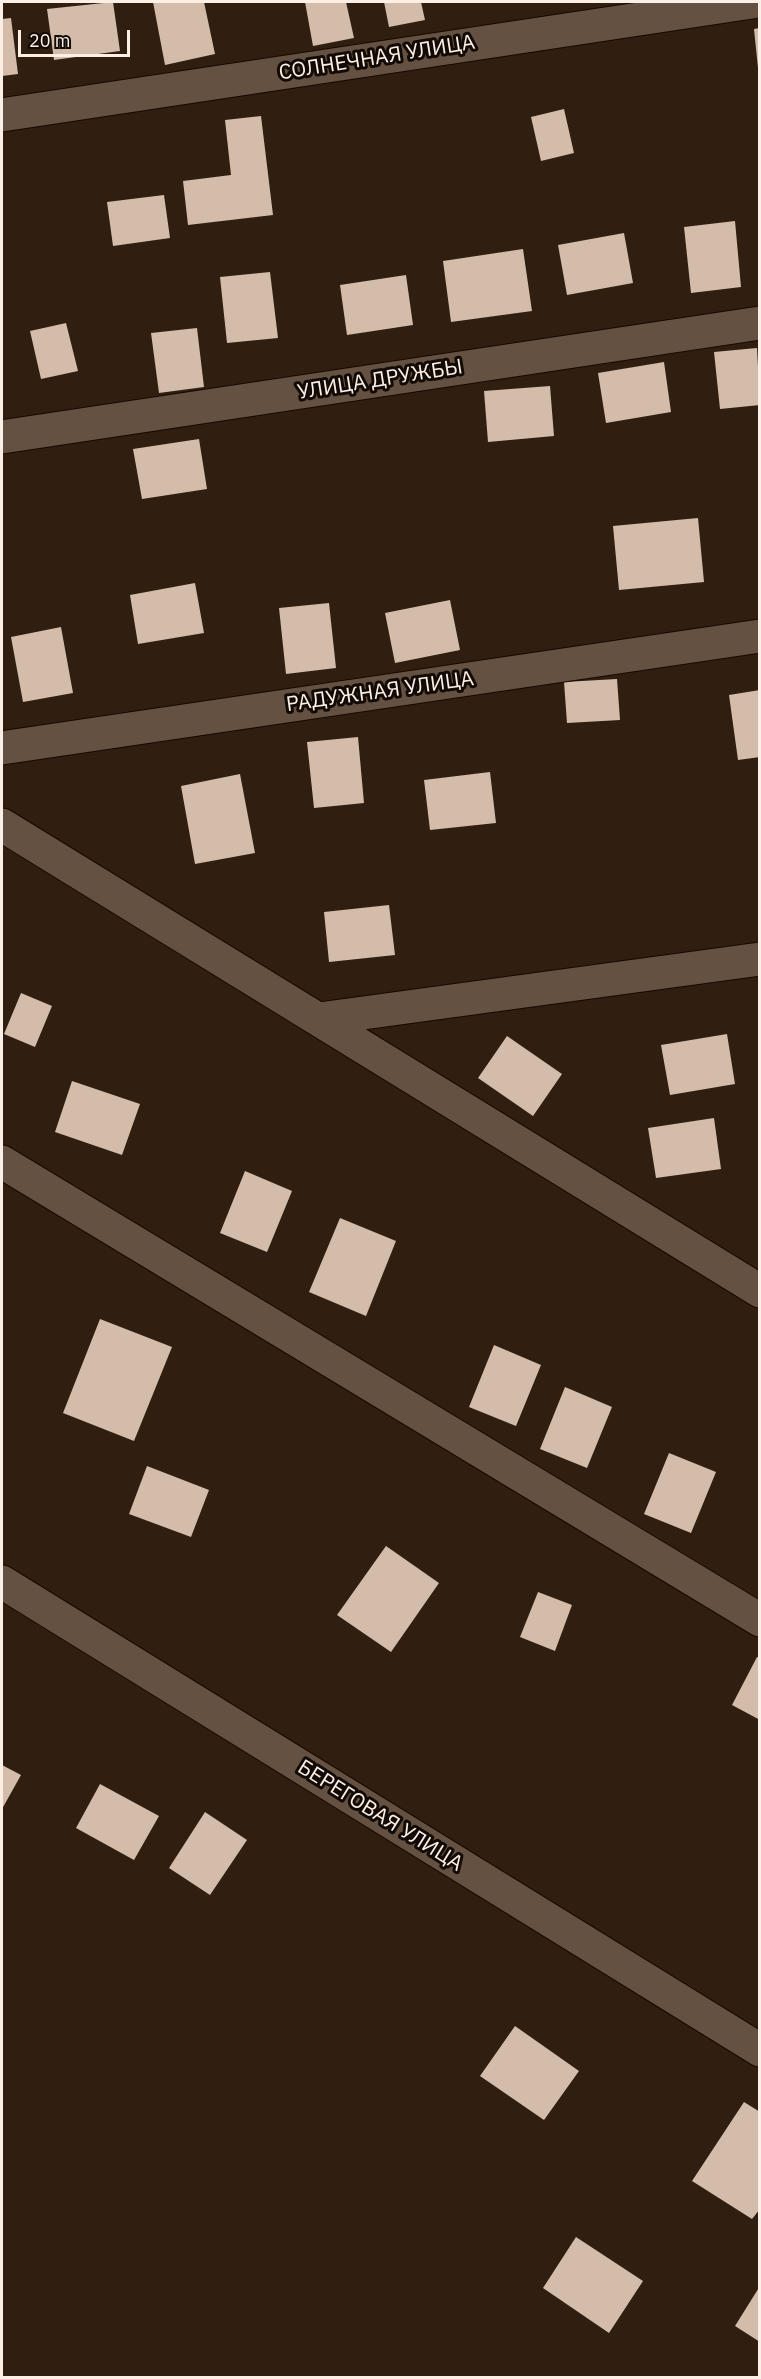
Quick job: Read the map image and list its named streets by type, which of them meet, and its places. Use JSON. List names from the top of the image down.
{
  "streets": {
    "street": [
      "СОЛНЕЧНАЯ УЛИЦА",
      "УЛИЦА ДРУЖБЫ",
      "РАДУЖНАЯ УЛИЦА",
      "БЕРЕГОВАЯ УЛИЦА"
    ]
  },
  "scale_bar": "20 m"
}
